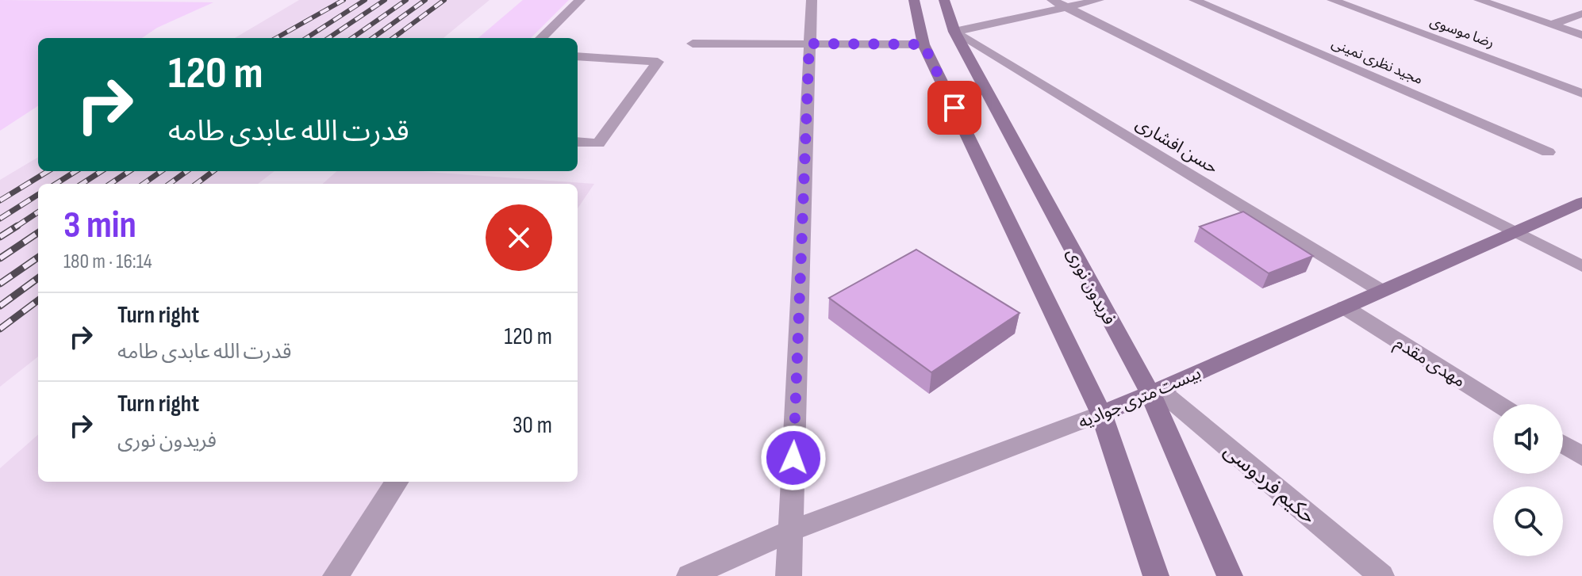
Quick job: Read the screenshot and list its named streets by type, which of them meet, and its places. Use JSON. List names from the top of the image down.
{
  "streets": {
    "main road": ["فریدون نوری", "بیست متری جوادیه"],
    "street": [
      "رضا موسوی",
      "مجید نظری نمینی",
      "حسن افشاری",
      "مهدی مقدم",
      "حکیم فردوسی"
    ]
  },
  "crossings": [
    ["حسن افشاری", "فریدون نوری"],
    ["حسن افشاری", "بیست متری جوادیه"],
    ["فریدون نوری", "بیست متری جوادیه"],
    ["فریدون نوری", "حکیم فردوسی"],
    ["مهدی مقدم", "بیست متری جوادیه"],
    ["بیست متری جوادیه", "حکیم فردوسی"]
  ],
  "page": {
    "turn": ["120 m", "قدرت الله عابدی طامه"],
    "heading": ["3 min", "180 m · 16:14"],
    "list": [
      {
        "name": "Turn right",
        "note": "قدرت الله عابدی طامه",
        "value": "120 m"
      },
      {
        "name": "Turn right",
        "note": "فریدون نوری",
        "value": "30 m"
      }
    ]
  }
}
